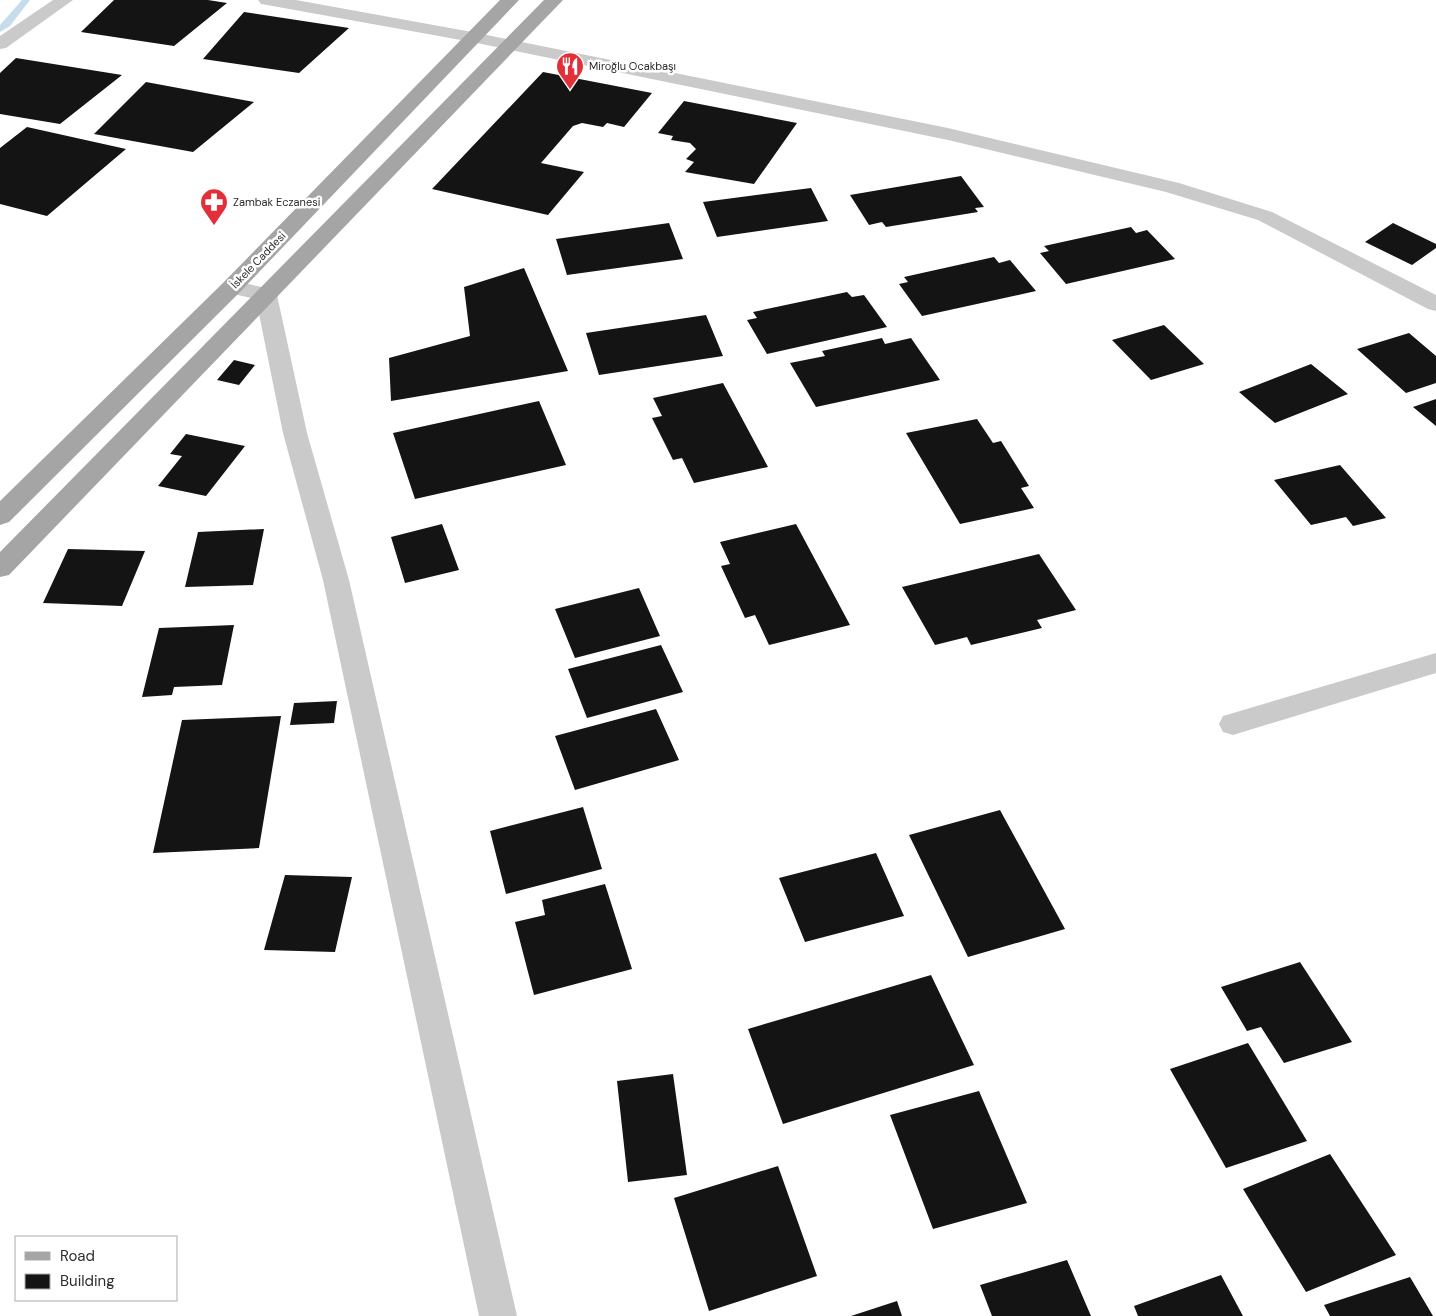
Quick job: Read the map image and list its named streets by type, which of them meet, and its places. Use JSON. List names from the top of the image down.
{
  "streets": {
    "main road": ["İskele Caddesi"]
  },
  "places": {
    "restaurant": ["Miroğlu Ocakbaşı"],
    "pharmacy": ["Zambak Eczanesi"]
  },
  "legend": ["Road", "Building"]
}
